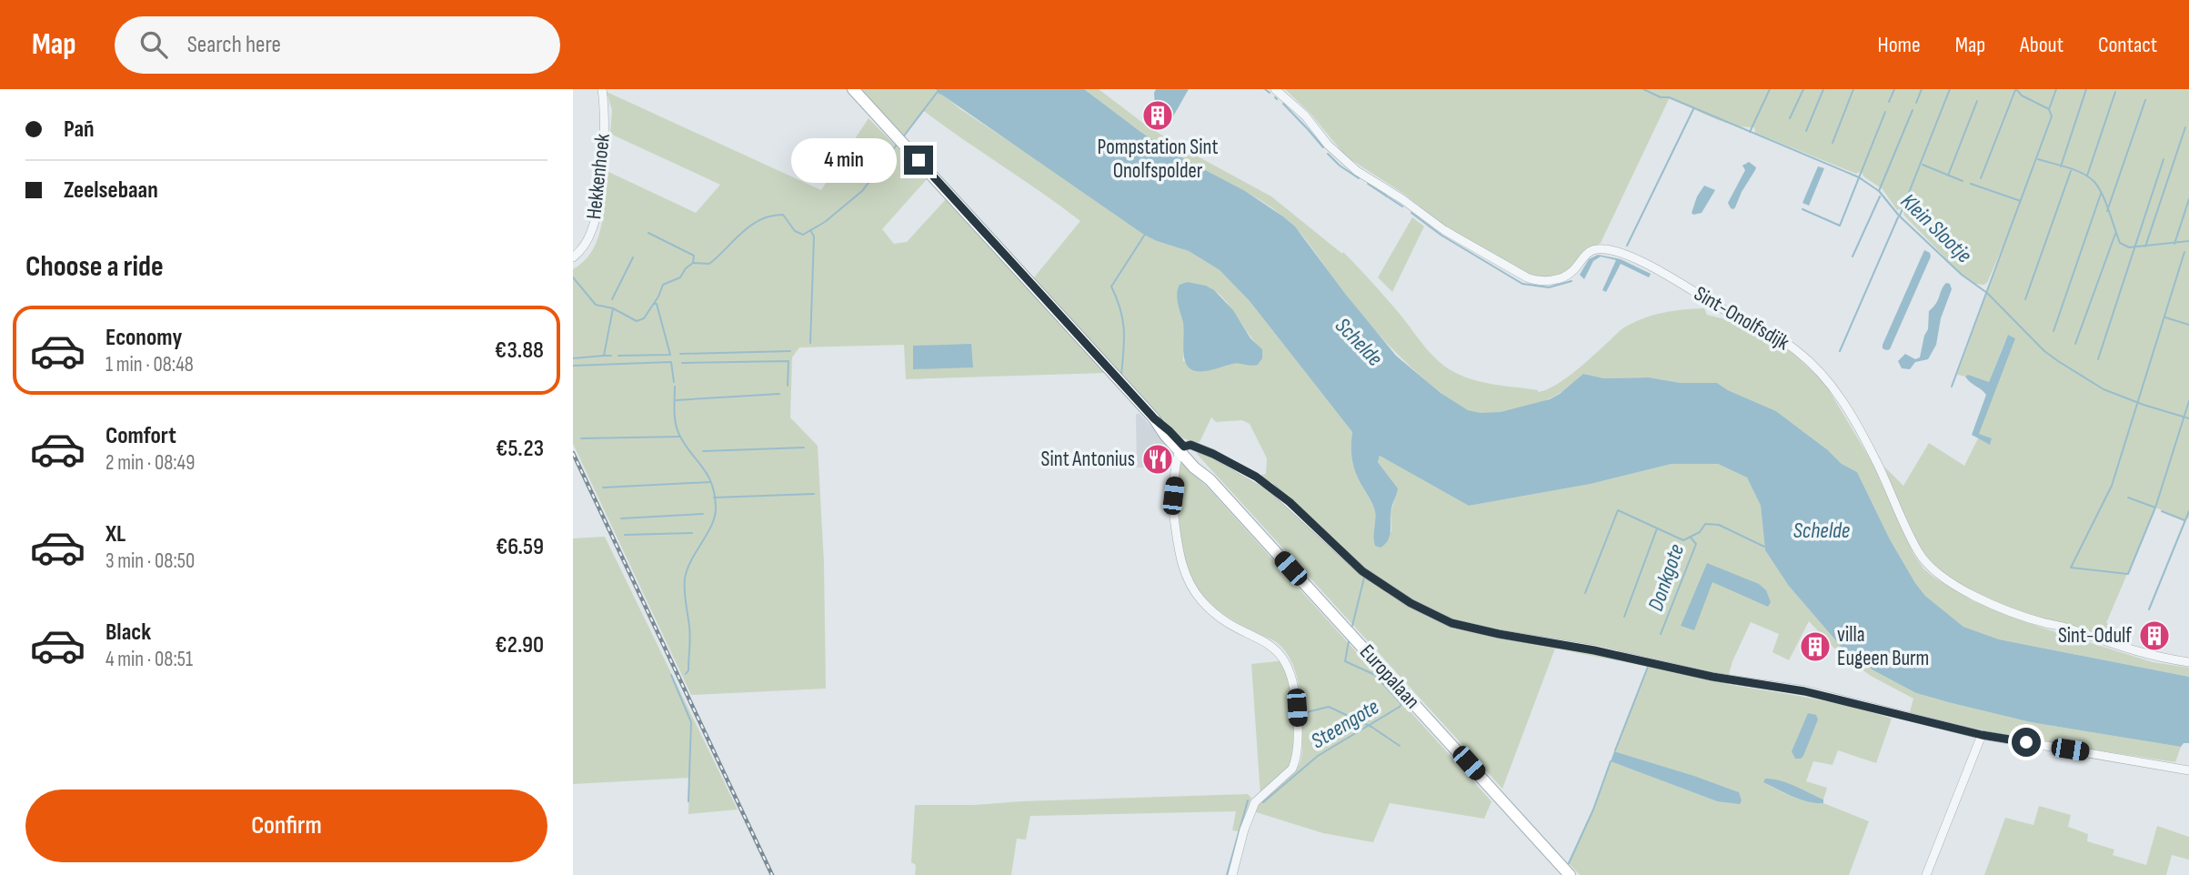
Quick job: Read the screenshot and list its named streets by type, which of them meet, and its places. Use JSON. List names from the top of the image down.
{
  "streets": {
    "main road": ["Europalaan"],
    "street": ["Hekkenhoek", "Sint-Onolfsdijk"]
  },
  "water": [
    "Klein Slootje",
    "Schelde",
    "Donkgote",
    "Steengote"
  ],
  "places": {
    "building": ["Pompstation Sint Onolfspolder", "Sint-Odulf", "villa Eugeen Burm"],
    "restaurant": ["Sint Antonius"]
  },
  "page": {
    "header": "Map",
    "search": "Search here",
    "nav": [
      "Home",
      "Map",
      "About",
      "Contact"
    ],
    "banner": ["Pañ", "Zeelsebaan"],
    "bubble": "4 min",
    "heading": "Choose a ride",
    "list": [
      {
        "name": "Economy",
        "note": "1 min · 08:48",
        "value": "€3.88"
      },
      {
        "name": "Comfort",
        "note": "2 min · 08:49",
        "value": "€5.23"
      },
      {
        "name": "XL",
        "note": "3 min · 08:50",
        "value": "€6.59"
      },
      {
        "name": "Black",
        "note": "4 min · 08:51",
        "value": "€2.90"
      }
    ],
    "buttons": "Confirm"
  }
}
